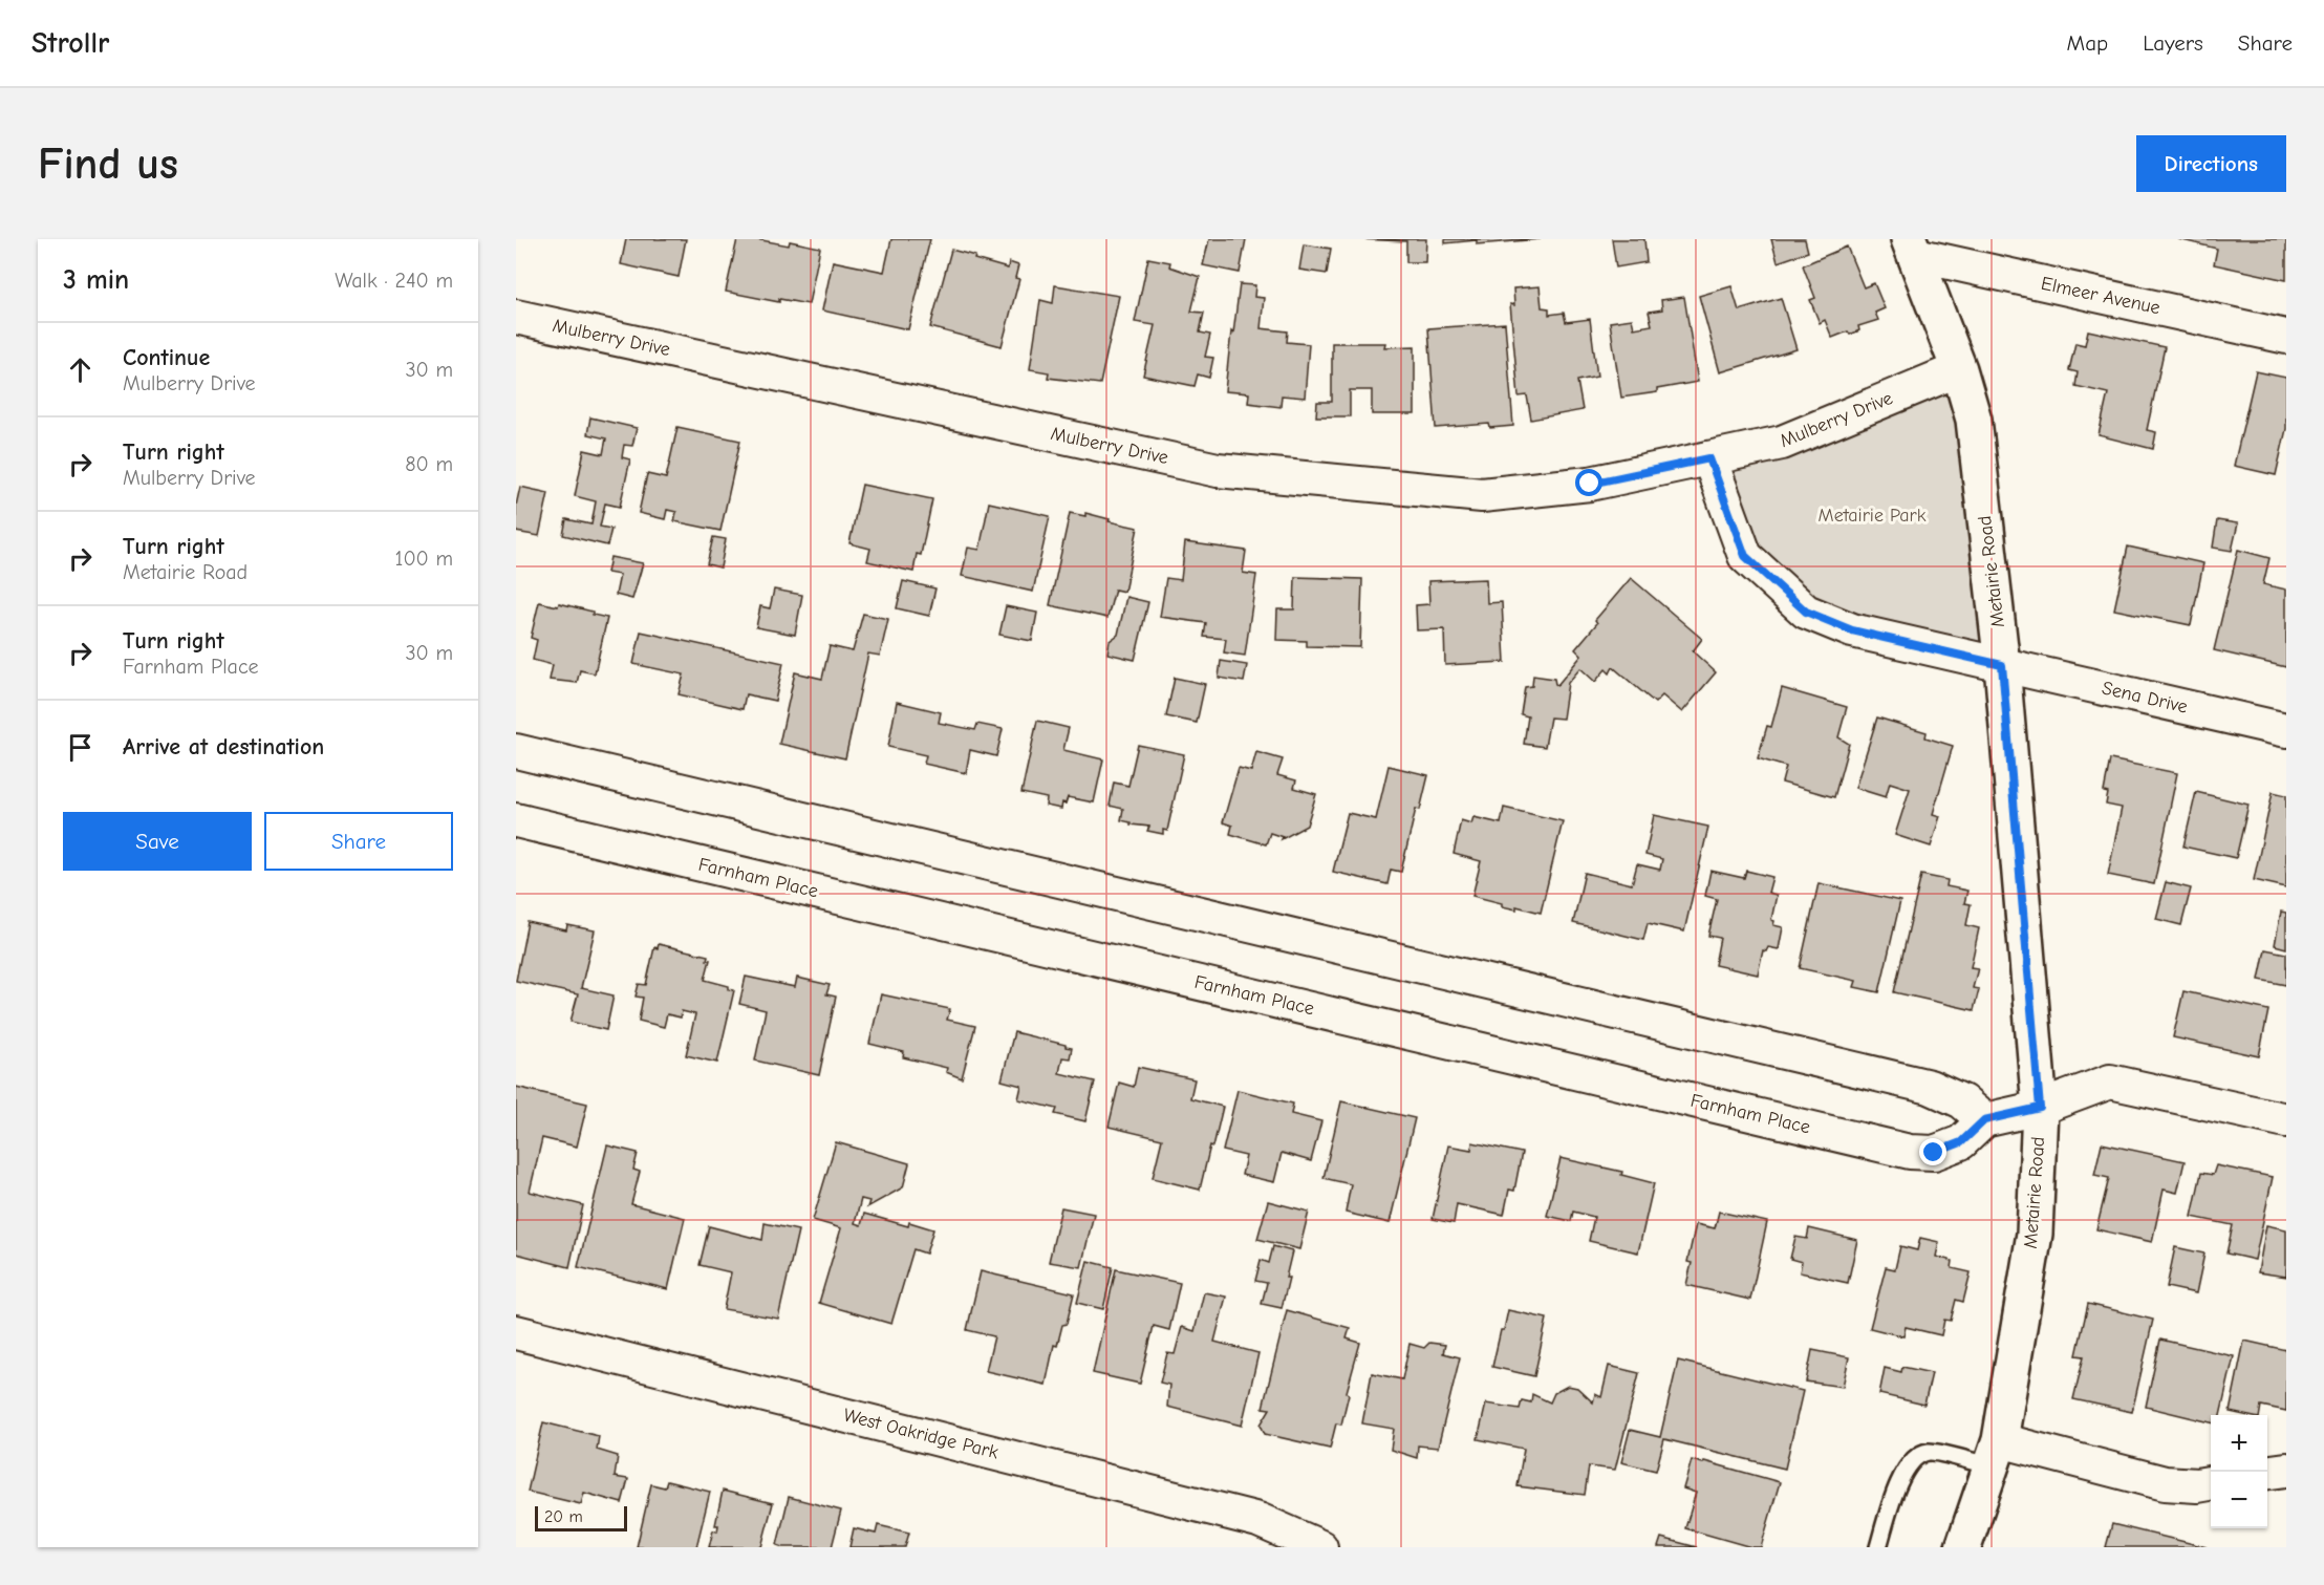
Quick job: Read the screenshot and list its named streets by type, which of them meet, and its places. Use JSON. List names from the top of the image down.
{
  "streets": {
    "main road": ["Metairie Road"],
    "street": [
      "Elmeer Avenue",
      "Mulberry Drive",
      "Sena Drive",
      "Farnham Place",
      "West Oakridge Park"
    ]
  },
  "crossings": [
    ["Elmeer Avenue", "Metairie Road"],
    ["Mulberry Drive", "Metairie Road"],
    ["Metairie Road", "Sena Drive"]
  ],
  "parks": ["Metairie Park"],
  "scale_bar": "20 m",
  "page": {
    "header": "Strollr",
    "nav": ["Map", "Layers", "Share"],
    "buttons": [
      "Directions",
      ["Save", "Share"]
    ],
    "title": "Find us",
    "heading": ["3 min", "Walk · 240 m"],
    "list": [
      ["Continue", "Mulberry Drive", "30 m"],
      ["Turn right", "Mulberry Drive", "80 m"],
      ["Turn right", "Metairie Road", "100 m"],
      ["Turn right", "Farnham Place", "30 m"],
      "Arrive at destination"
    ],
    "map_buttons": ["+", "−"],
    "scale": "20 m"
  }
}
